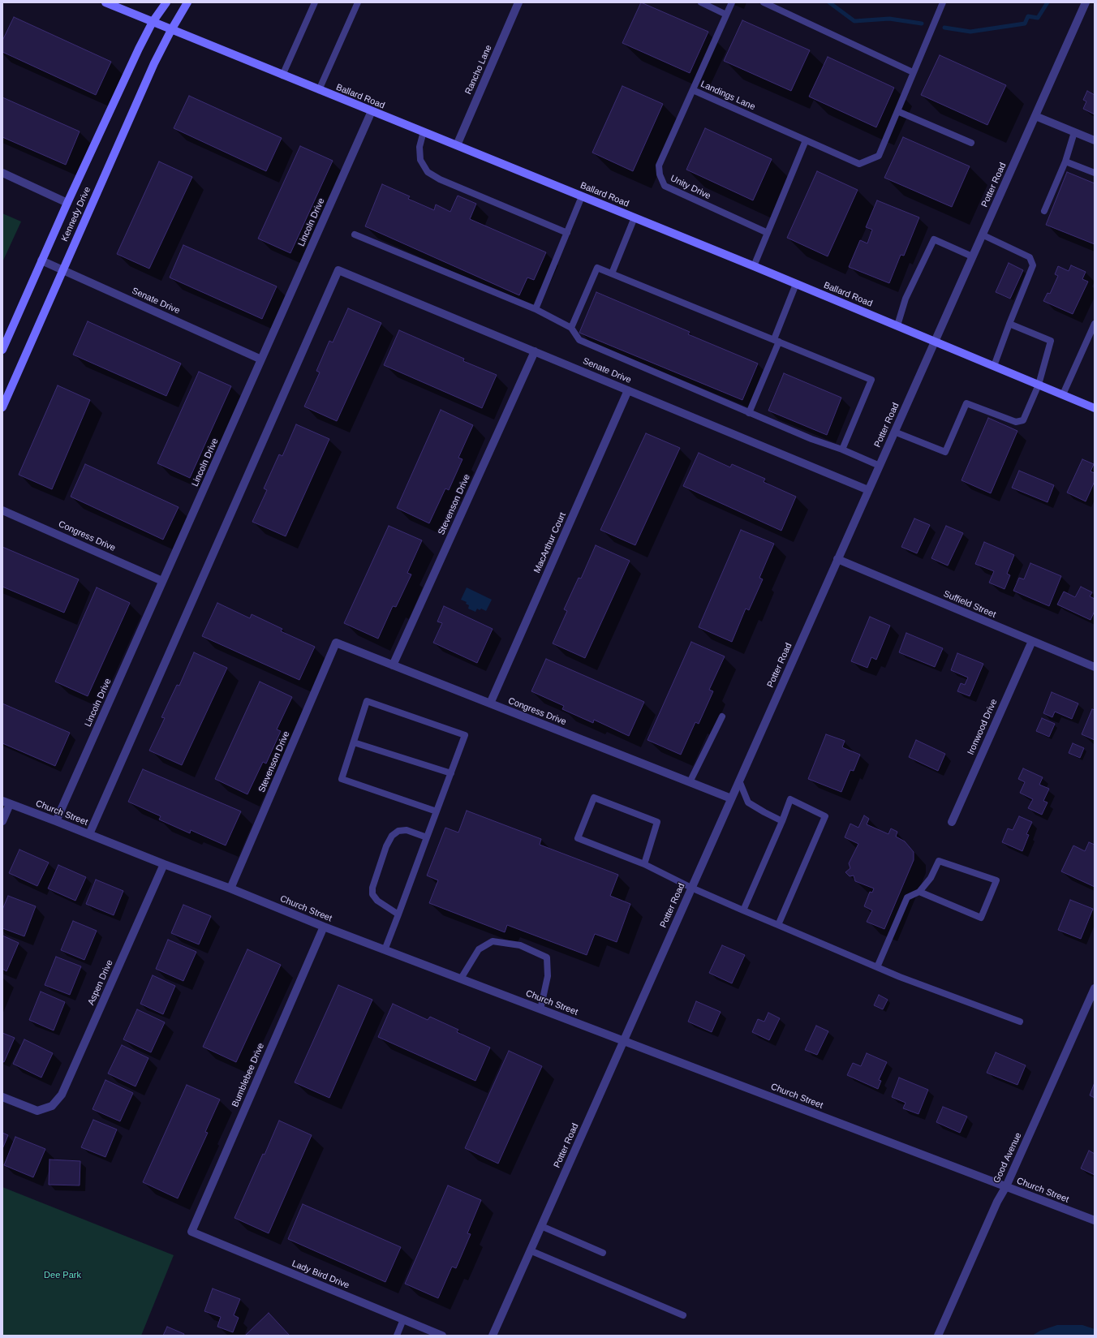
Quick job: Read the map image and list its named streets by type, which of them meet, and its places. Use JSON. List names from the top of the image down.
{
  "streets": {
    "street": [
      "Rancho Lane",
      "Ballard Road",
      "Potter Road",
      "Kennedy Drive",
      "Lincoln Drive",
      "Senate Drive",
      "Stevenson Drive",
      "Congress Drive",
      "MacArthur Court",
      "Suffield Street",
      "Ironwood Drive",
      "Church Street",
      "Aspen Drive",
      "Bumblebee Drive",
      "Good Avenue",
      "Lady Bird Drive"
    ],
    "lane": ["Landings Lane", "Unity Drive"]
  },
  "crossings": [
    ["Rancho Lane", "Ballard Road"],
    ["Landings Lane", "Unity Drive"],
    ["Ballard Road", "Potter Road"],
    ["Ballard Road", "Kennedy Drive"],
    ["Ballard Road", "Lincoln Drive"],
    ["Potter Road", "Senate Drive"],
    ["Potter Road", "Congress Drive"],
    ["Potter Road", "Suffield Street"],
    ["Potter Road", "Church Street"],
    ["Kennedy Drive", "Senate Drive"],
    ["Lincoln Drive", "Senate Drive"],
    ["Lincoln Drive", "Congress Drive"],
    ["Lincoln Drive", "Church Street"],
    ["Senate Drive", "Stevenson Drive"],
    ["Senate Drive", "MacArthur Court"],
    ["Senate Drive", "Church Street"],
    ["Stevenson Drive", "Congress Drive"],
    ["Stevenson Drive", "Church Street"],
    ["Congress Drive", "MacArthur Court"],
    ["Suffield Street", "Ironwood Drive"],
    ["Church Street", "Aspen Drive"],
    ["Church Street", "Bumblebee Drive"],
    ["Church Street", "Good Avenue"],
    ["Bumblebee Drive", "Lady Bird Drive"]
  ],
  "parks": ["Dee Park"]
}
